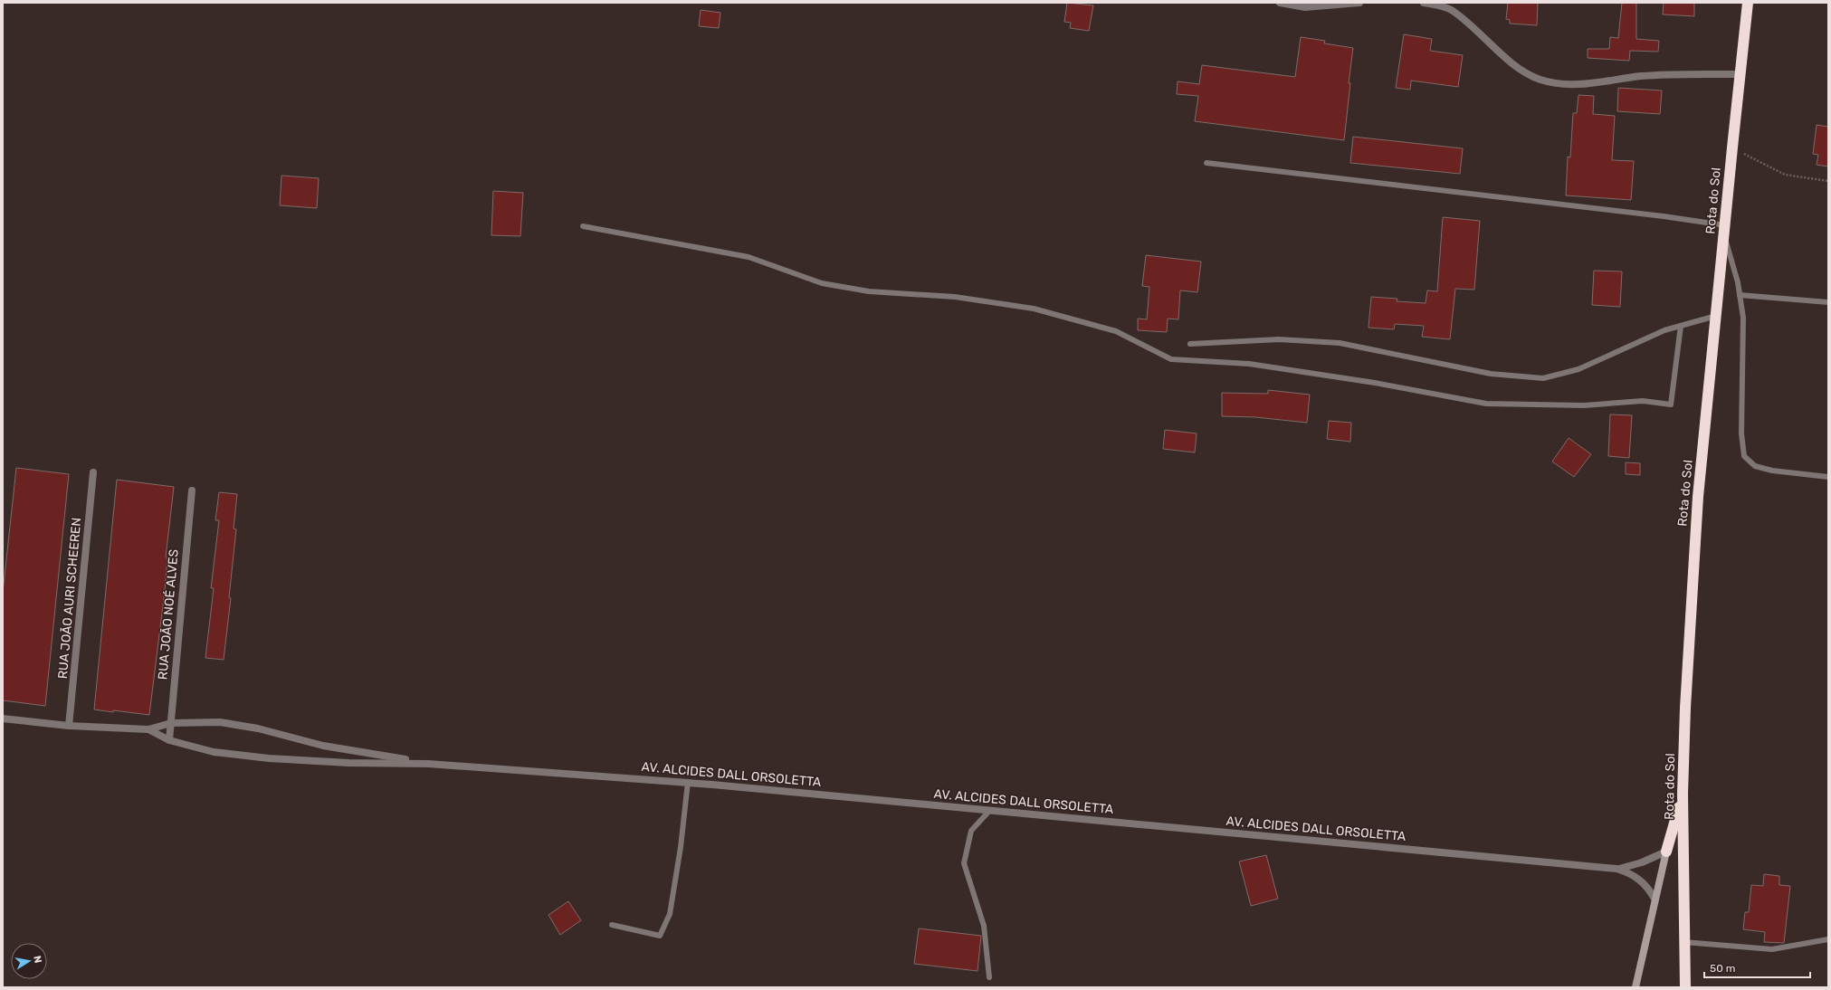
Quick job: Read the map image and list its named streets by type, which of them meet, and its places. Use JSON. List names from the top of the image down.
{
  "streets": {
    "highway": ["Rota do Sol"],
    "street": ["RUA JOÃO AURI SCHEEREN", "RUA JOÃO NOÉ ALVES", "AV. ALCIDES DALL ORSOLETTA"]
  },
  "scale_bar": "50 m",
  "north": "right"
}
